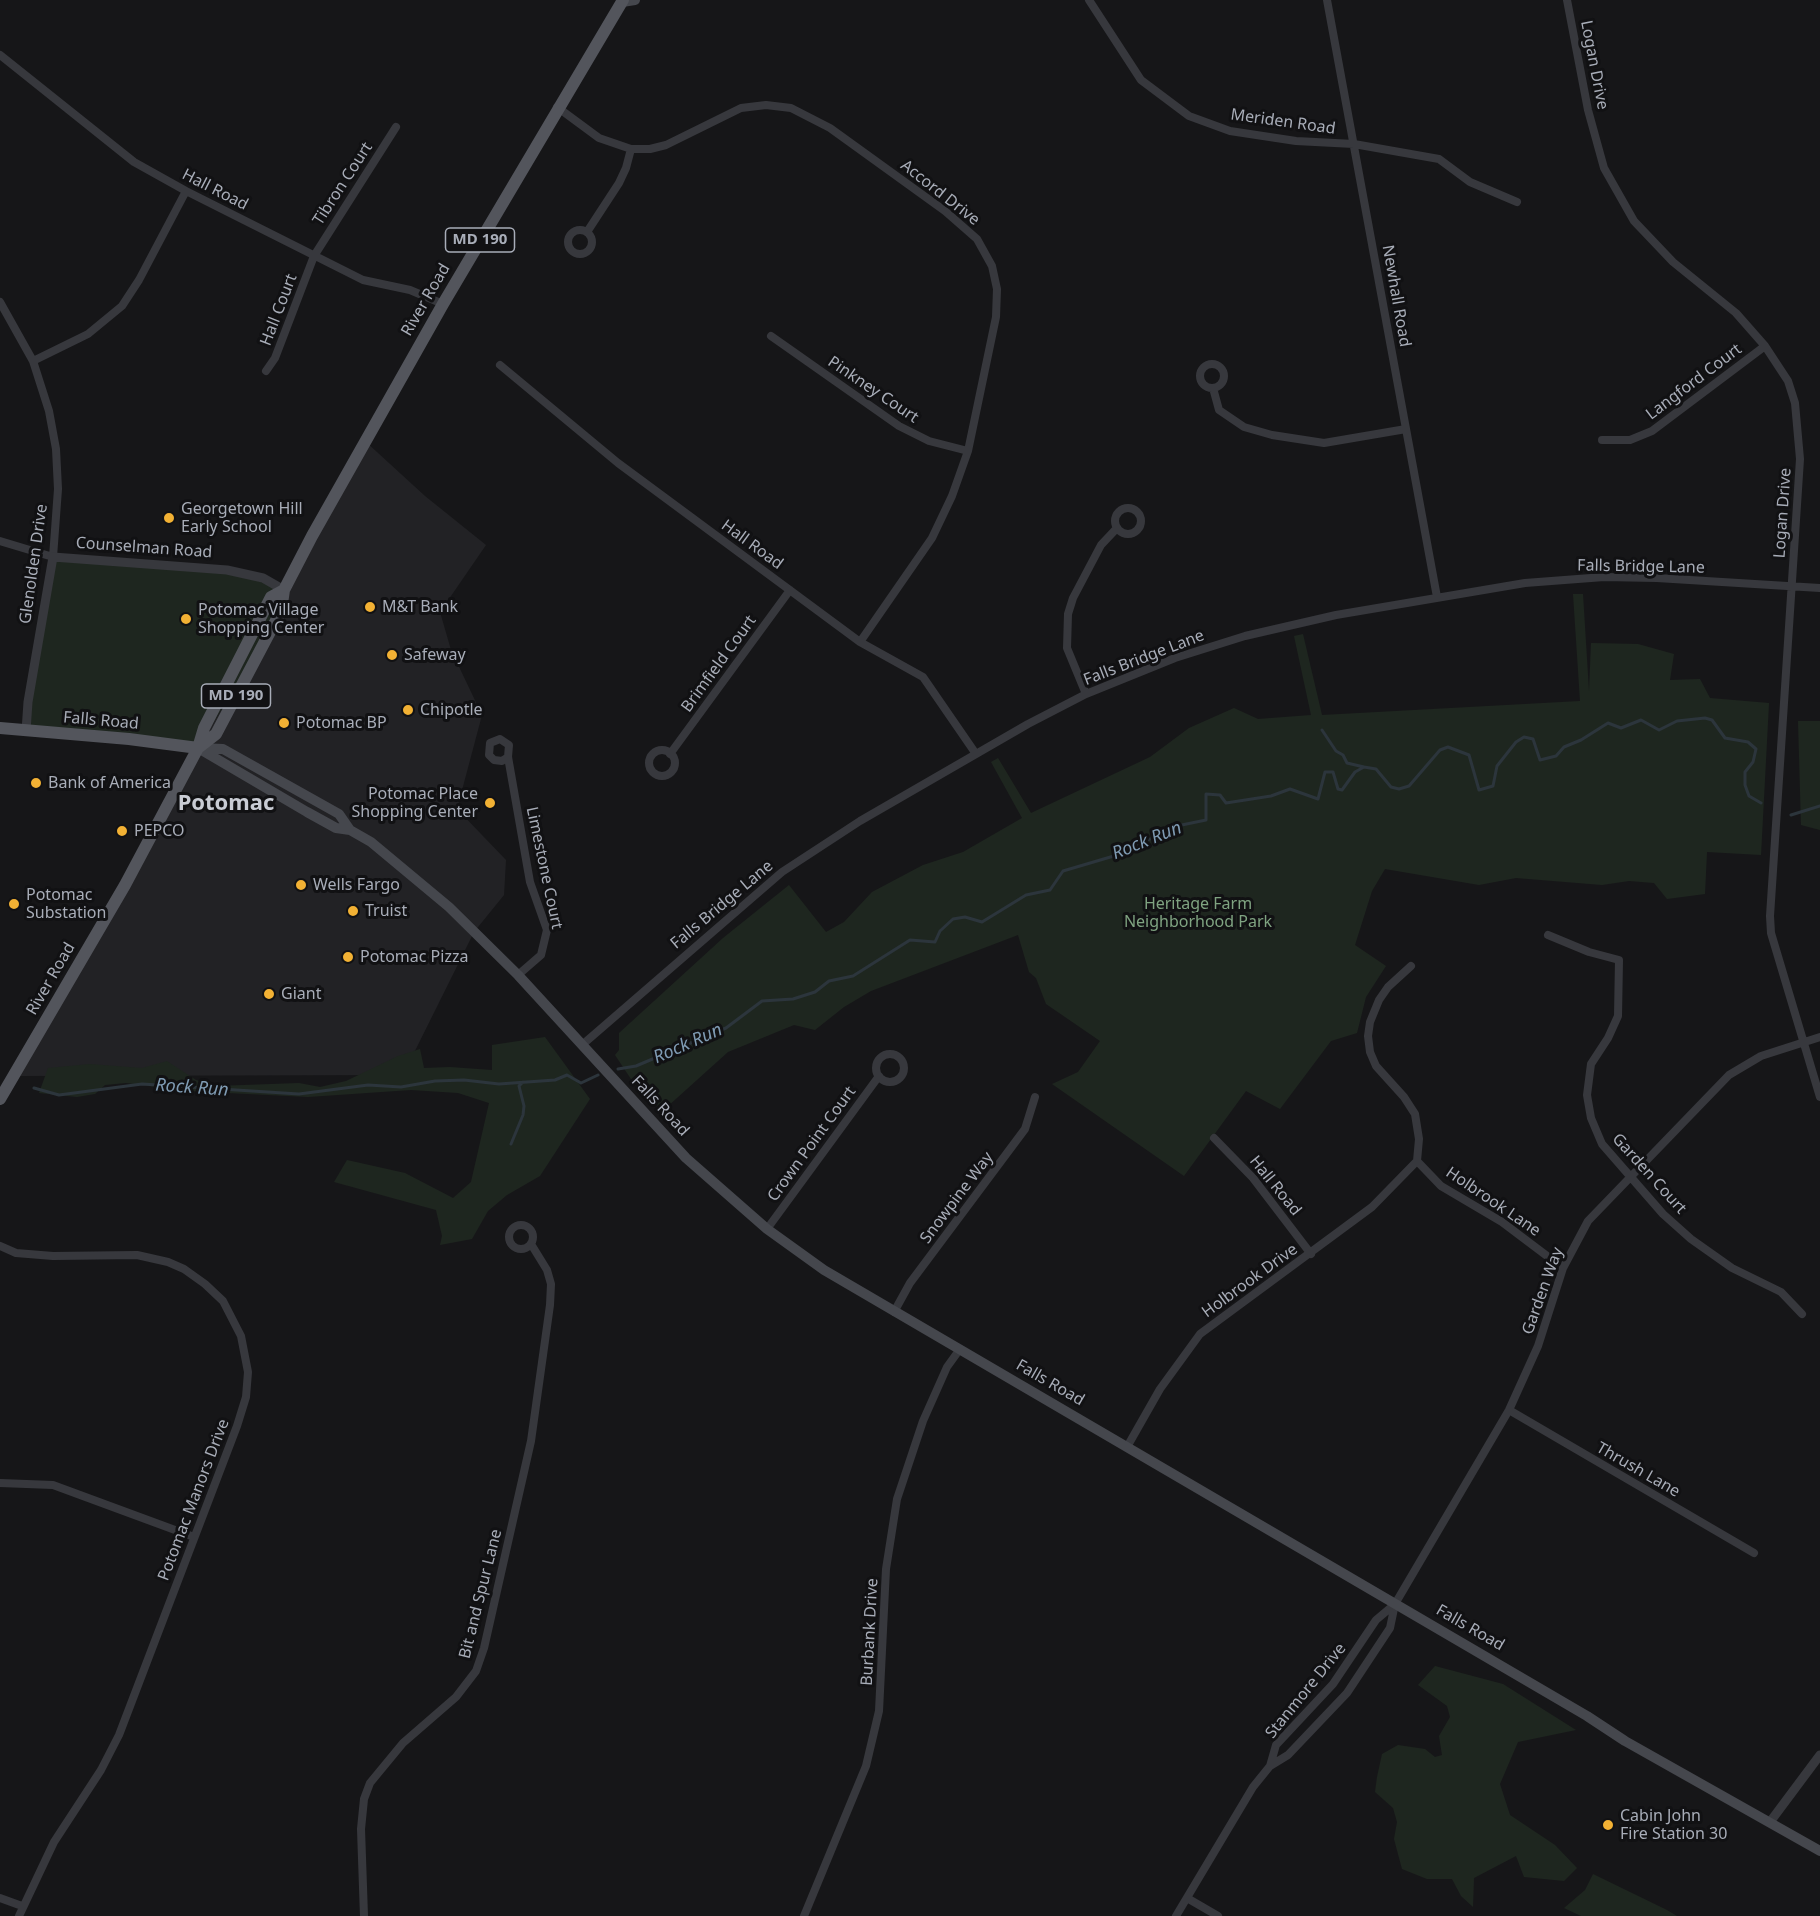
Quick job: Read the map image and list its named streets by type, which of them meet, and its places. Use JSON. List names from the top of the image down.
{
  "streets": {
    "main road": ["MD 190", "River Road", "Falls Road"],
    "street": [
      "Logan Drive",
      "Meriden Road",
      "Tibron Court",
      "Hall Road",
      "Accord Drive",
      "Newhall Road",
      "Hall Court",
      "Langford Court",
      "Pinkney Court",
      "Counselman Road",
      "Glenolden Drive",
      "Falls Bridge Lane",
      "Brimfield Court",
      "Limestone Court",
      "Crown Point Court",
      "Garden Court",
      "Snowpine Way",
      "Holbrook Lane",
      "Holbrook Drive",
      "Garden Way",
      "Thrush Lane",
      "Potomac Manors Drive",
      "Bit and Spur Lane",
      "Burbank Drive",
      "Stanmore Drive"
    ]
  },
  "crossings": [
    ["Logan Drive", "Langford Court"],
    ["Logan Drive", "Falls Bridge Lane"],
    ["Logan Drive", "Garden Way"],
    ["Meriden Road", "Newhall Road"],
    ["Tibron Court", "Hall Road"],
    ["Tibron Court", "Hall Court"],
    ["Hall Road", "Accord Drive"],
    ["Hall Road", "River Road"],
    ["Hall Road", "Hall Court"],
    ["Hall Road", "Falls Bridge Lane"],
    ["Hall Road", "Brimfield Court"],
    ["Hall Road", "Holbrook Drive"],
    ["Accord Drive", "River Road"],
    ["Accord Drive", "Pinkney Court"],
    ["Newhall Road", "Falls Bridge Lane"],
    ["River Road", "Counselman Road"],
    ["River Road", "Falls Road"],
    ["Counselman Road", "Glenolden Drive"],
    ["Glenolden Drive", "Falls Road"],
    ["Falls Bridge Lane", "Falls Road"],
    ["Falls Road", "Limestone Court"],
    ["Falls Road", "Crown Point Court"],
    ["Falls Road", "Snowpine Way"],
    ["Falls Road", "Holbrook Drive"],
    ["Falls Road", "Garden Way"],
    ["Falls Road", "Burbank Drive"],
    ["Falls Road", "Stanmore Drive"],
    ["Garden Court", "Garden Way"],
    ["Holbrook Lane", "Holbrook Drive"],
    ["Holbrook Lane", "Garden Way"],
    ["Garden Way", "Thrush Lane"],
    ["Garden Way", "Stanmore Drive"]
  ],
  "districts": ["Potomac"],
  "water": ["Rock Run"],
  "parks": ["Heritage Farm Neighborhood Park"],
  "places": [
    "Georgetown Hill Early School",
    "M&T Bank",
    "Potomac Village Shopping Center",
    "Safeway",
    "Chipotle",
    "Potomac BP",
    "Bank of America",
    "Potomac Place Shopping Center",
    "PEPCO",
    "Wells Fargo",
    "Potomac Substation",
    "Truist",
    "Potomac Pizza",
    "Giant",
    "Cabin John Fire Station 30"
  ]
}
